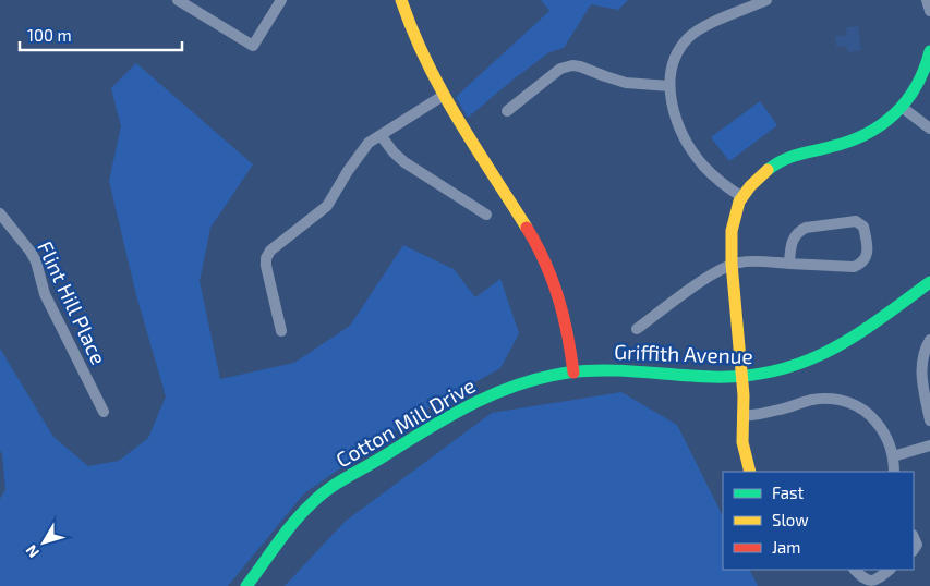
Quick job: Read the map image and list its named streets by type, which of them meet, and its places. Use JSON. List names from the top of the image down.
{
  "streets": {
    "street": ["Flint Hill Place", "Griffith Avenue", "Cotton Mill Drive"]
  },
  "crossings": [
    ["Griffith Avenue", "Cotton Mill Drive"]
  ],
  "legend": ["Fast", "Slow", "Jam"],
  "scale_bar": "100 m",
  "north": "bottom left"
}
